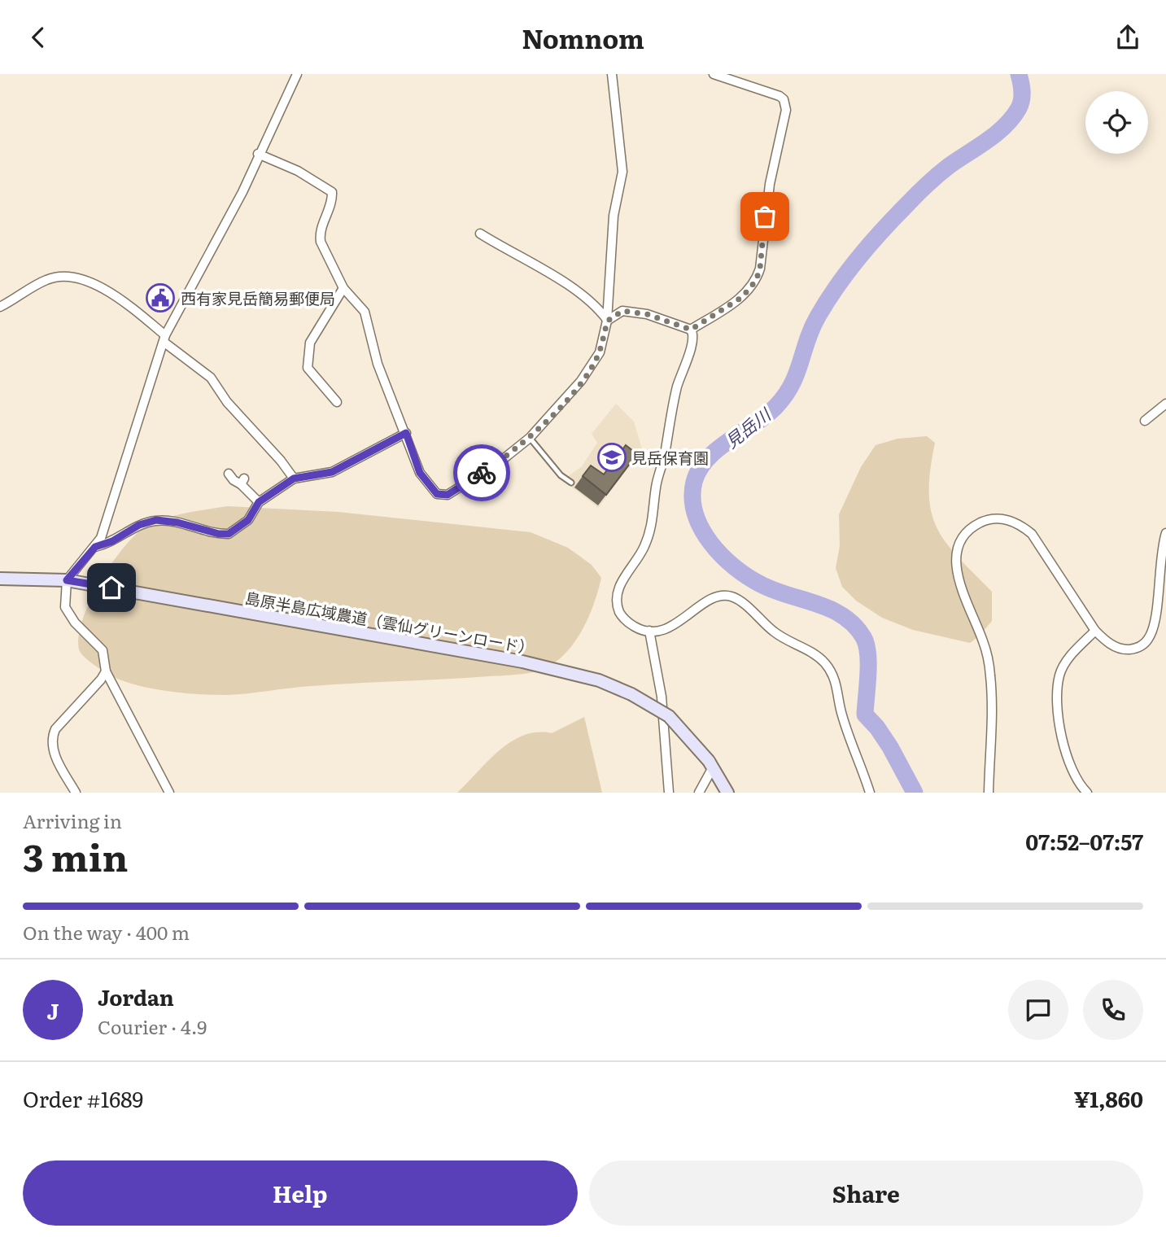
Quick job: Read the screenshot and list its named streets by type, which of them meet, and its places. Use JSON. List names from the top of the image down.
{
  "streets": {
    "street": ["島原半島広域農道（雲仙グリーンロード）"]
  },
  "water": ["見岳川"],
  "places": {
    "public building": ["西有家見岳簡易郵便局"],
    "school or university": ["見岳保育園"]
  },
  "page": {
    "header": "Nomnom",
    "heading": ["3 min", "Arriving in", "07:52–07:57"],
    "panel": [
      "Jordan",
      "Courier · 4.9",
      "Order #1689",
      "¥1,860"
    ],
    "bar": "On the way · 400 m",
    "round": "J",
    "buttons": ["Help", "Share"]
  }
}
